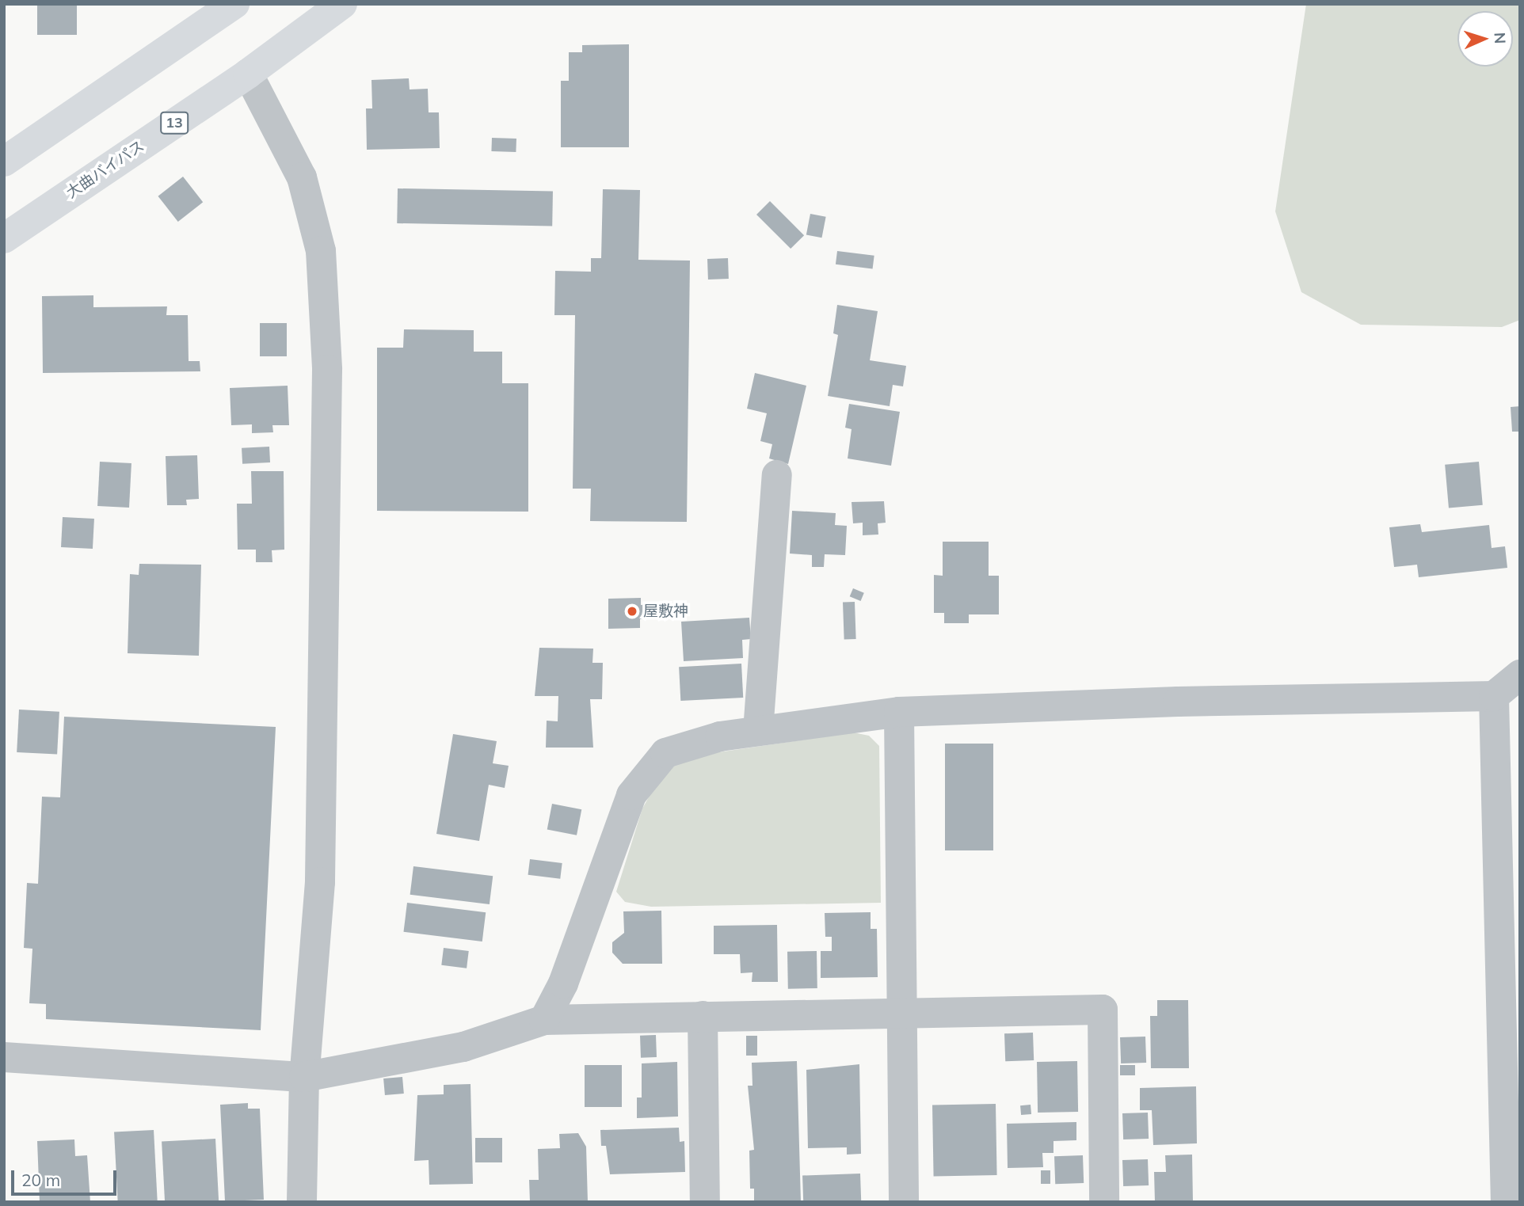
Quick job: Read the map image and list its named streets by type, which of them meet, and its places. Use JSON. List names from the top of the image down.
{
  "streets": {
    "highway": ["13", "大曲バイパス"]
  },
  "places": ["屋敷神"],
  "scale_bar": "20 m",
  "north": "right"
}
